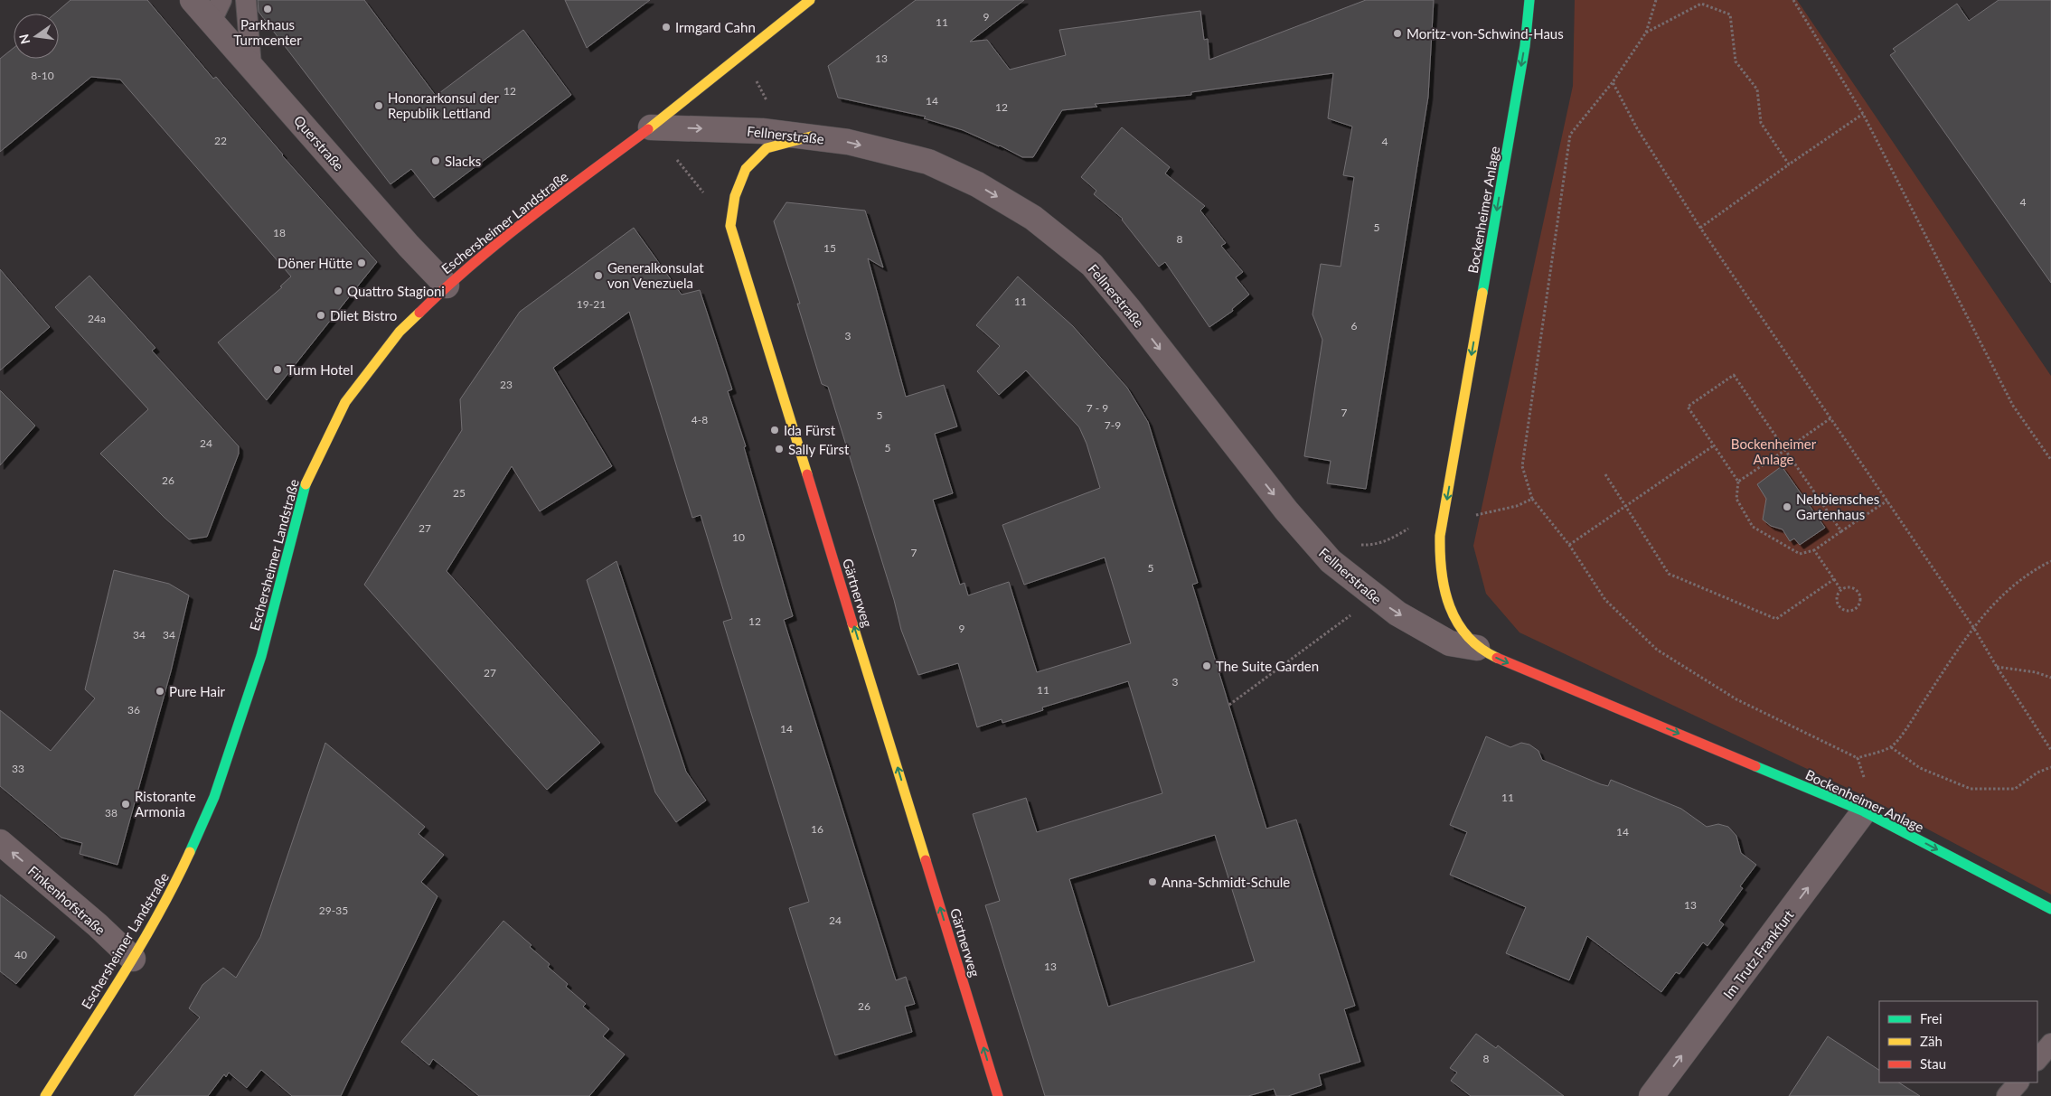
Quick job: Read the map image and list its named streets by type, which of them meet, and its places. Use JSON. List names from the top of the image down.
{
  "streets": {
    "main road": ["Bockenheimer Anlage", "Eschersheimer Landstraße", "Gärtnerweg"],
    "street": [
      "Fellnerstraße",
      "Querstraße",
      "Finkenhofstraße",
      "Im Trutz Frankfurt"
    ]
  },
  "crossings": [
    ["Fellnerstraße", "Bockenheimer Anlage"],
    ["Fellnerstraße", "Eschersheimer Landstraße"],
    ["Fellnerstraße", "Gärtnerweg"],
    ["Querstraße", "Eschersheimer Landstraße"],
    ["Bockenheimer Anlage", "Im Trutz Frankfurt"],
    ["Eschersheimer Landstraße", "Finkenhofstraße"]
  ],
  "one_way": [
    "Fellnerstraße",
    "Bockenheimer Anlage",
    "Gärtnerweg",
    "Finkenhofstraße",
    "Im Trutz Frankfurt"
  ],
  "parks": ["Bockenheimer Anlage"],
  "places": [
    "Parkhaus Turmcenter",
    "Irmgard Cahn",
    "Moritz-von-Schwind-Haus",
    "Honorarkonsul der Republik Lettland",
    "Slacks",
    "Döner Hütte",
    "Generalkonsulat von Venezuela",
    "Quattro Stagioni",
    "Dliet Bistro",
    "Turm Hotel",
    "Ida Fürst",
    "Sally Fürst",
    "Nebbiensches Gartenhaus",
    "The Suite Garden",
    "Pure Hair",
    "Ristorante Armonia",
    "Anna-Schmidt-Schule"
  ],
  "house_numbers": [
    "9",
    "11",
    "13",
    "8-10",
    "12",
    "14",
    "12",
    "22",
    "4",
    "4",
    "5",
    "18",
    "8",
    "15",
    "11",
    "19-21",
    "24a",
    "6",
    "3",
    "23",
    "7 - 9",
    "7",
    "5",
    "4-8",
    "7-9",
    "24",
    "5",
    "26",
    "25",
    "27",
    "10",
    "7",
    "5",
    "12",
    "9",
    "34",
    "34",
    "27",
    "3",
    "11",
    "36",
    "14",
    "33",
    "11",
    "38",
    "16",
    "14",
    "13",
    "29-35",
    "24",
    "40",
    "13",
    "26",
    "8"
  ],
  "legend": ["Frei", "Zäh", "Stau"],
  "north": "left"
}
